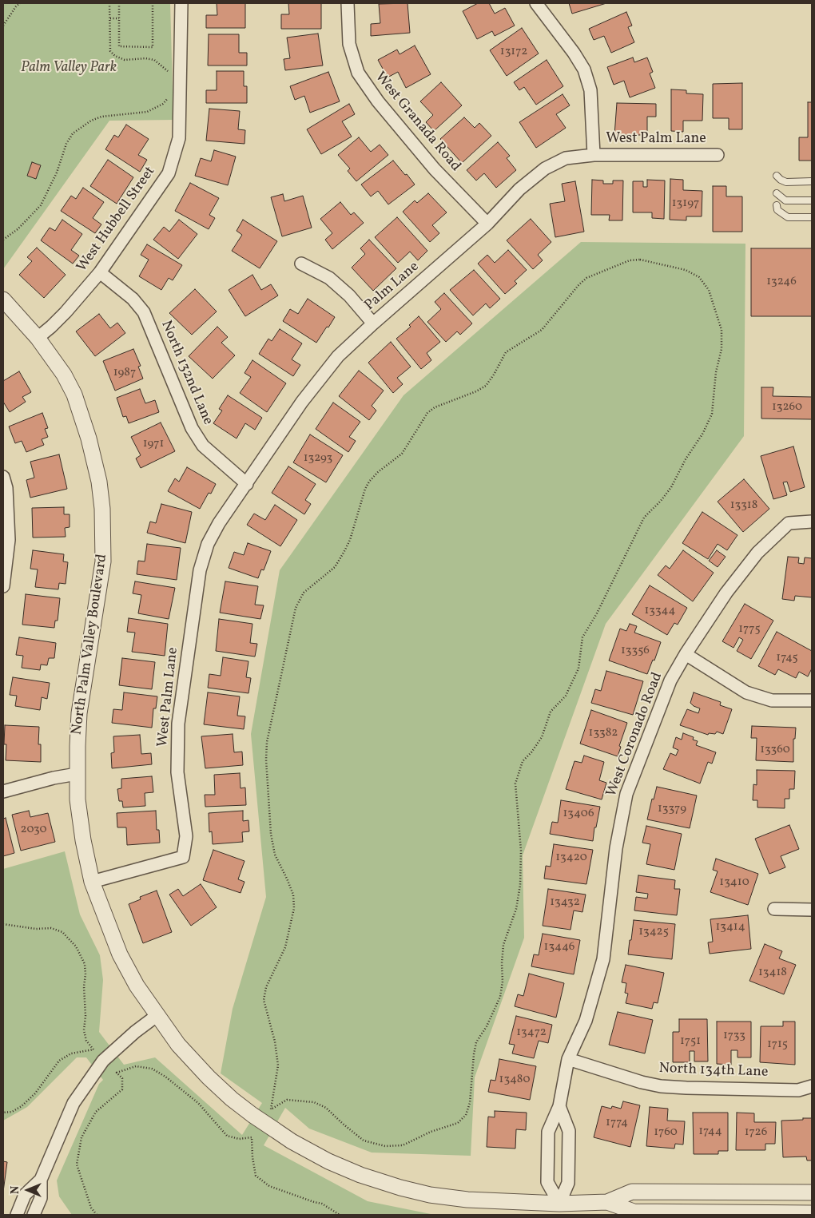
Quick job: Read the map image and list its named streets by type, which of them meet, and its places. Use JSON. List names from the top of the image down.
{
  "streets": {
    "street": [
      "West Granada Road",
      "West Palm Lane",
      "West Hubbell Street",
      "Palm Lane",
      "North 132nd Lane",
      "North Palm Valley Boulevard",
      "West Coronado Road",
      "North 134th Lane"
    ]
  },
  "crossings": [
    ["West Granada Road", "Palm Lane"],
    ["West Palm Lane", "Palm Lane"],
    ["West Palm Lane", "North 132nd Lane"],
    ["West Palm Lane", "North Palm Valley Boulevard"],
    ["West Hubbell Street", "North 132nd Lane"],
    ["West Hubbell Street", "North Palm Valley Boulevard"],
    ["Palm Lane", "North 132nd Lane"],
    ["North Palm Valley Boulevard", "West Coronado Road"],
    ["West Coronado Road", "North 134th Lane"]
  ],
  "parks": ["Palm Valley Park"],
  "house_numbers": [
    "13172",
    "13197",
    "13246",
    "1987",
    "13260",
    "1971",
    "13293",
    "13318",
    "13344",
    "1775",
    "13356",
    "1745",
    "13382",
    "13360",
    "13379",
    "13406",
    "2030",
    "13420",
    "13410",
    "13432",
    "13414",
    "13425",
    "13446",
    "13418",
    "13472",
    "1733",
    "1751",
    "1715",
    "13480",
    "1774",
    "1744",
    "1760",
    "1726"
  ],
  "north": "left"
}
